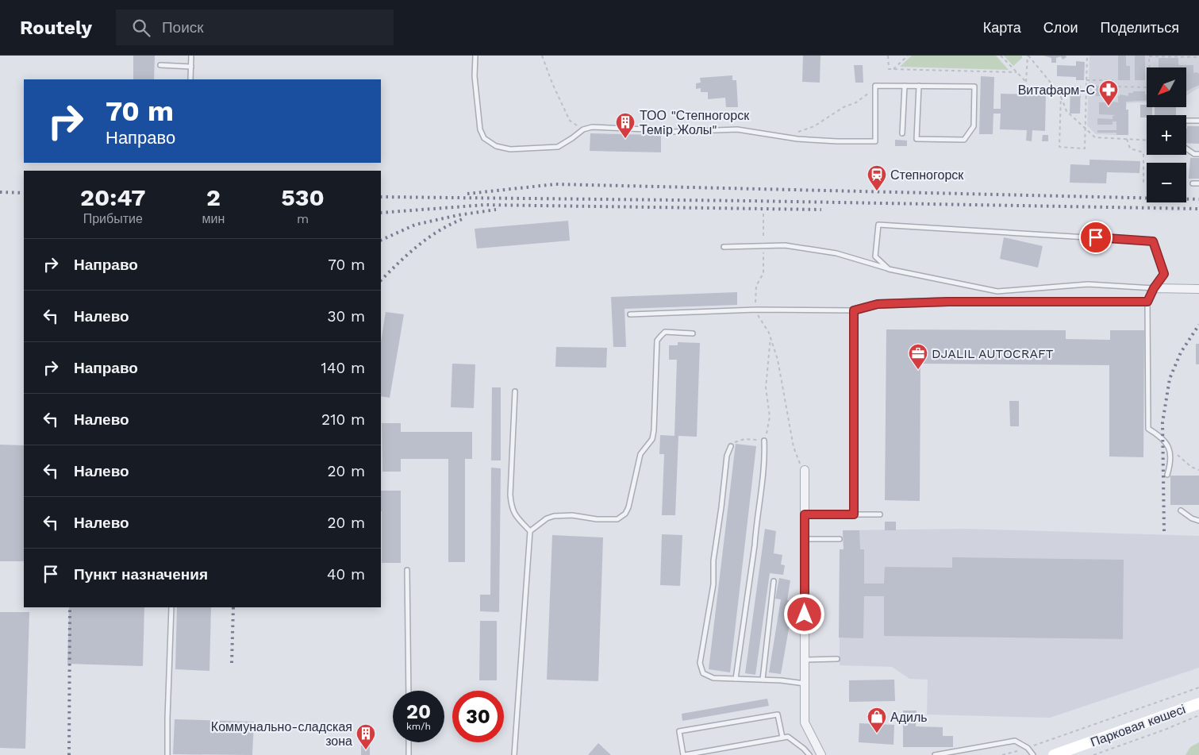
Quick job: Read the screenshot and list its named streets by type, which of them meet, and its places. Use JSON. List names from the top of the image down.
{
  "streets": {
    "street": ["Парковая көшесі"]
  },
  "places": {
    "pharmacy": ["Витафарм-С"],
    "building": ["ТОО \"Степногорск Темiр Жолы\"", "Коммунально-сладская зона"],
    "station": ["Степногорск"],
    "office": ["DJALIL AUTOCRAFT"],
    "shop": ["Адиль"]
  },
  "north": "bottom left",
  "page": {
    "header": "Routely",
    "search": "Поиск",
    "nav": ["Карта", "Слои", "Поделиться"],
    "map_buttons": ["+", "−"],
    "turn": ["70 m", "Направо"],
    "eta": [
      "20:47",
      "Прибытие",
      "2",
      "мин",
      "530",
      "m"
    ],
    "list": [
      {
        "name": "Направо",
        "value": "70 m"
      },
      {
        "name": "Налево",
        "value": "30 m"
      },
      {
        "name": "Направо",
        "value": "140 m"
      },
      {
        "name": "Налево",
        "value": "210 m"
      },
      {
        "name": "Налево",
        "value": "20 m"
      },
      {
        "name": "Налево",
        "value": "20 m"
      },
      {
        "name": "Пункт назначения",
        "value": "40 m"
      }
    ],
    "speed": "20 km/h",
    "limit": "30"
  }
}
